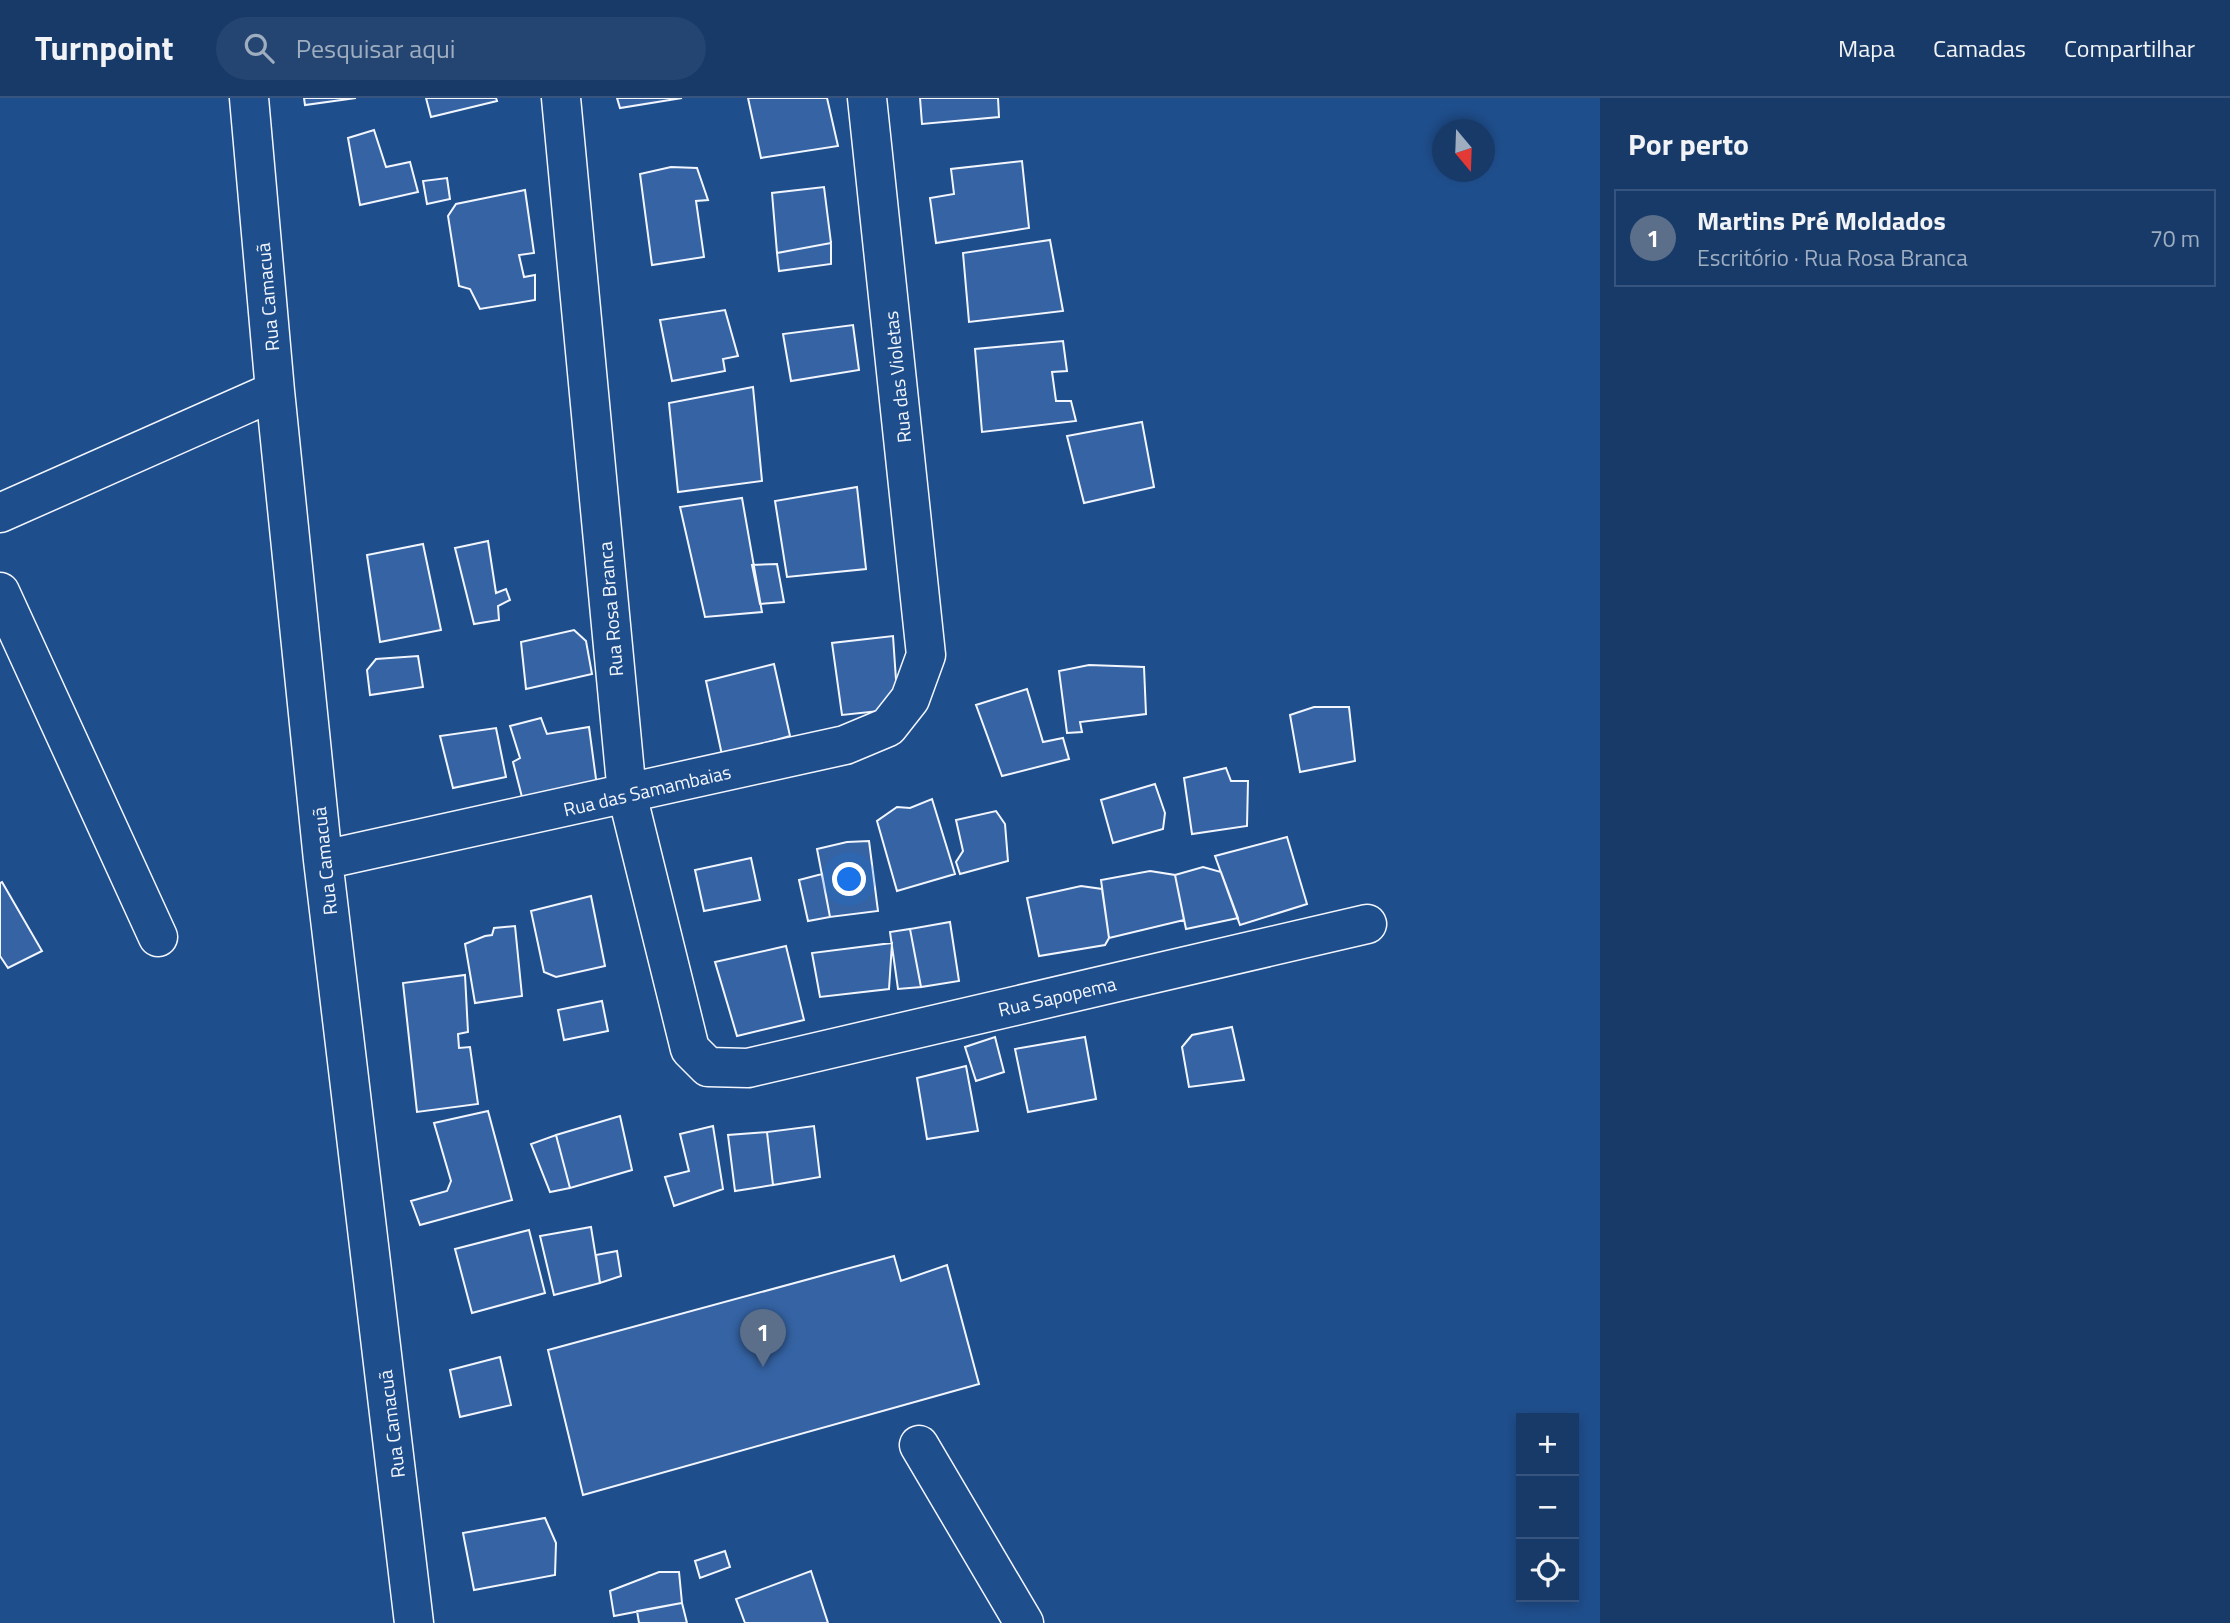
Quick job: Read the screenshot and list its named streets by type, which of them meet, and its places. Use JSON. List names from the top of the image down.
{
  "streets": {
    "street": [
      "Rua Camacuã",
      "Rua das Violetas",
      "Rua Rosa Branca",
      "Rua das Samambaias",
      "Rua Sapopema"
    ]
  },
  "crossings": [
    ["Rua Camacuã", "Rua das Samambaias"],
    ["Rua das Violetas", "Rua das Samambaias"],
    ["Rua Rosa Branca", "Rua das Samambaias"],
    ["Rua Rosa Branca", "Rua Sapopema"]
  ],
  "north": "bottom",
  "page": {
    "header": "Turnpoint",
    "search": "Pesquisar aqui",
    "nav": ["Mapa", "Camadas", "Compartilhar"],
    "heading": "Por perto",
    "list": [
      {
        "mark": "1",
        "name": "Martins Pré Moldados",
        "note": "Escritório · Rua Rosa Branca",
        "value": "70 m"
      }
    ],
    "pins": "1",
    "map_buttons": ["+", "−"]
  }
}
